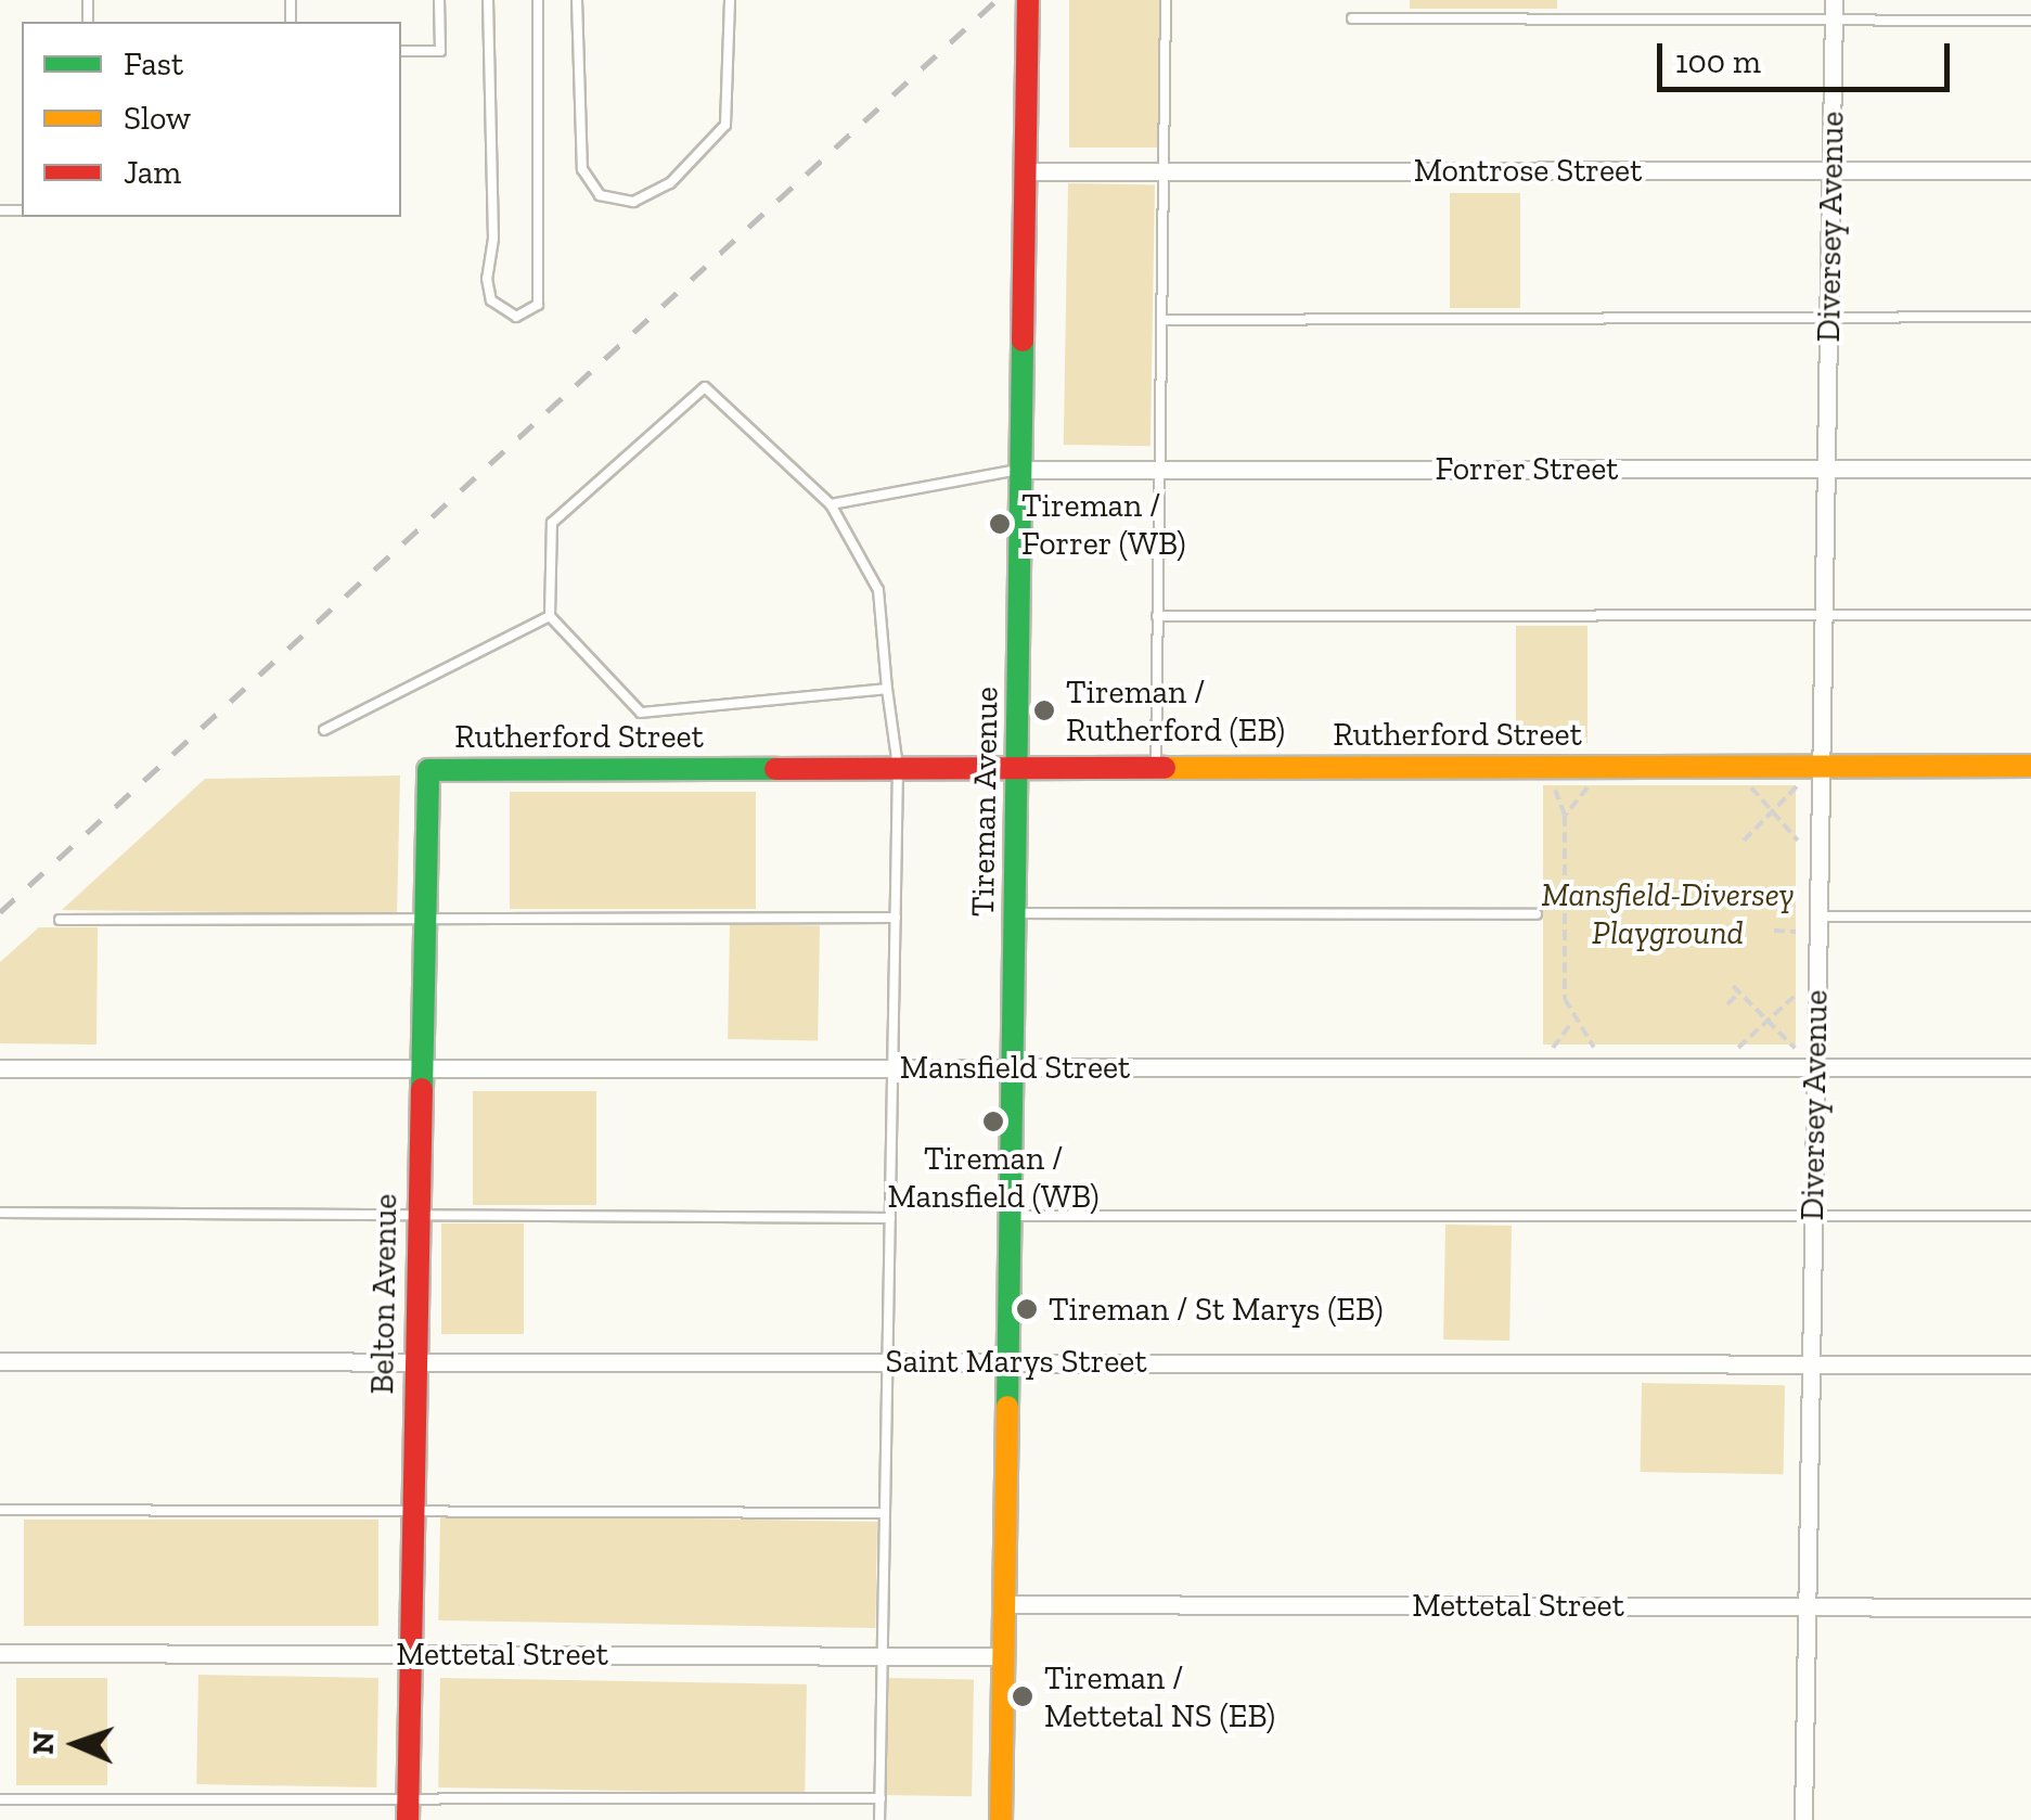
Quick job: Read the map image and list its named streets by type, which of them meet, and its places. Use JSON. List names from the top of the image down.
{
  "streets": {
    "street": [
      "Montrose Street",
      "Diversey Avenue",
      "Forrer Street",
      "Rutherford Street",
      "Tireman Avenue",
      "Mansfield Street",
      "Belton Avenue",
      "Saint Marys Street",
      "Mettetal Street"
    ]
  },
  "crossings": [
    ["Montrose Street", "Diversey Avenue"],
    ["Montrose Street", "Tireman Avenue"],
    ["Diversey Avenue", "Forrer Street"],
    ["Diversey Avenue", "Rutherford Street"],
    ["Diversey Avenue", "Mansfield Street"],
    ["Diversey Avenue", "Saint Marys Street"],
    ["Diversey Avenue", "Mettetal Street"],
    ["Forrer Street", "Tireman Avenue"],
    ["Rutherford Street", "Tireman Avenue"],
    ["Rutherford Street", "Belton Avenue"],
    ["Tireman Avenue", "Mansfield Street"],
    ["Tireman Avenue", "Saint Marys Street"],
    ["Tireman Avenue", "Mettetal Street"],
    ["Mansfield Street", "Belton Avenue"],
    ["Belton Avenue", "Saint Marys Street"],
    ["Belton Avenue", "Mettetal Street"]
  ],
  "parks": ["Mansfield-Diversey Playground"],
  "places": [
    "Tireman / Forrer (WB)",
    "Tireman / Rutherford (EB)",
    "Tireman / Mansfield (WB)",
    "Tireman / St Marys (EB)",
    "Tireman / Mettetal NS (EB)"
  ],
  "legend": ["Fast", "Slow", "Jam"],
  "scale_bar": "100 m",
  "north": "left"
}
